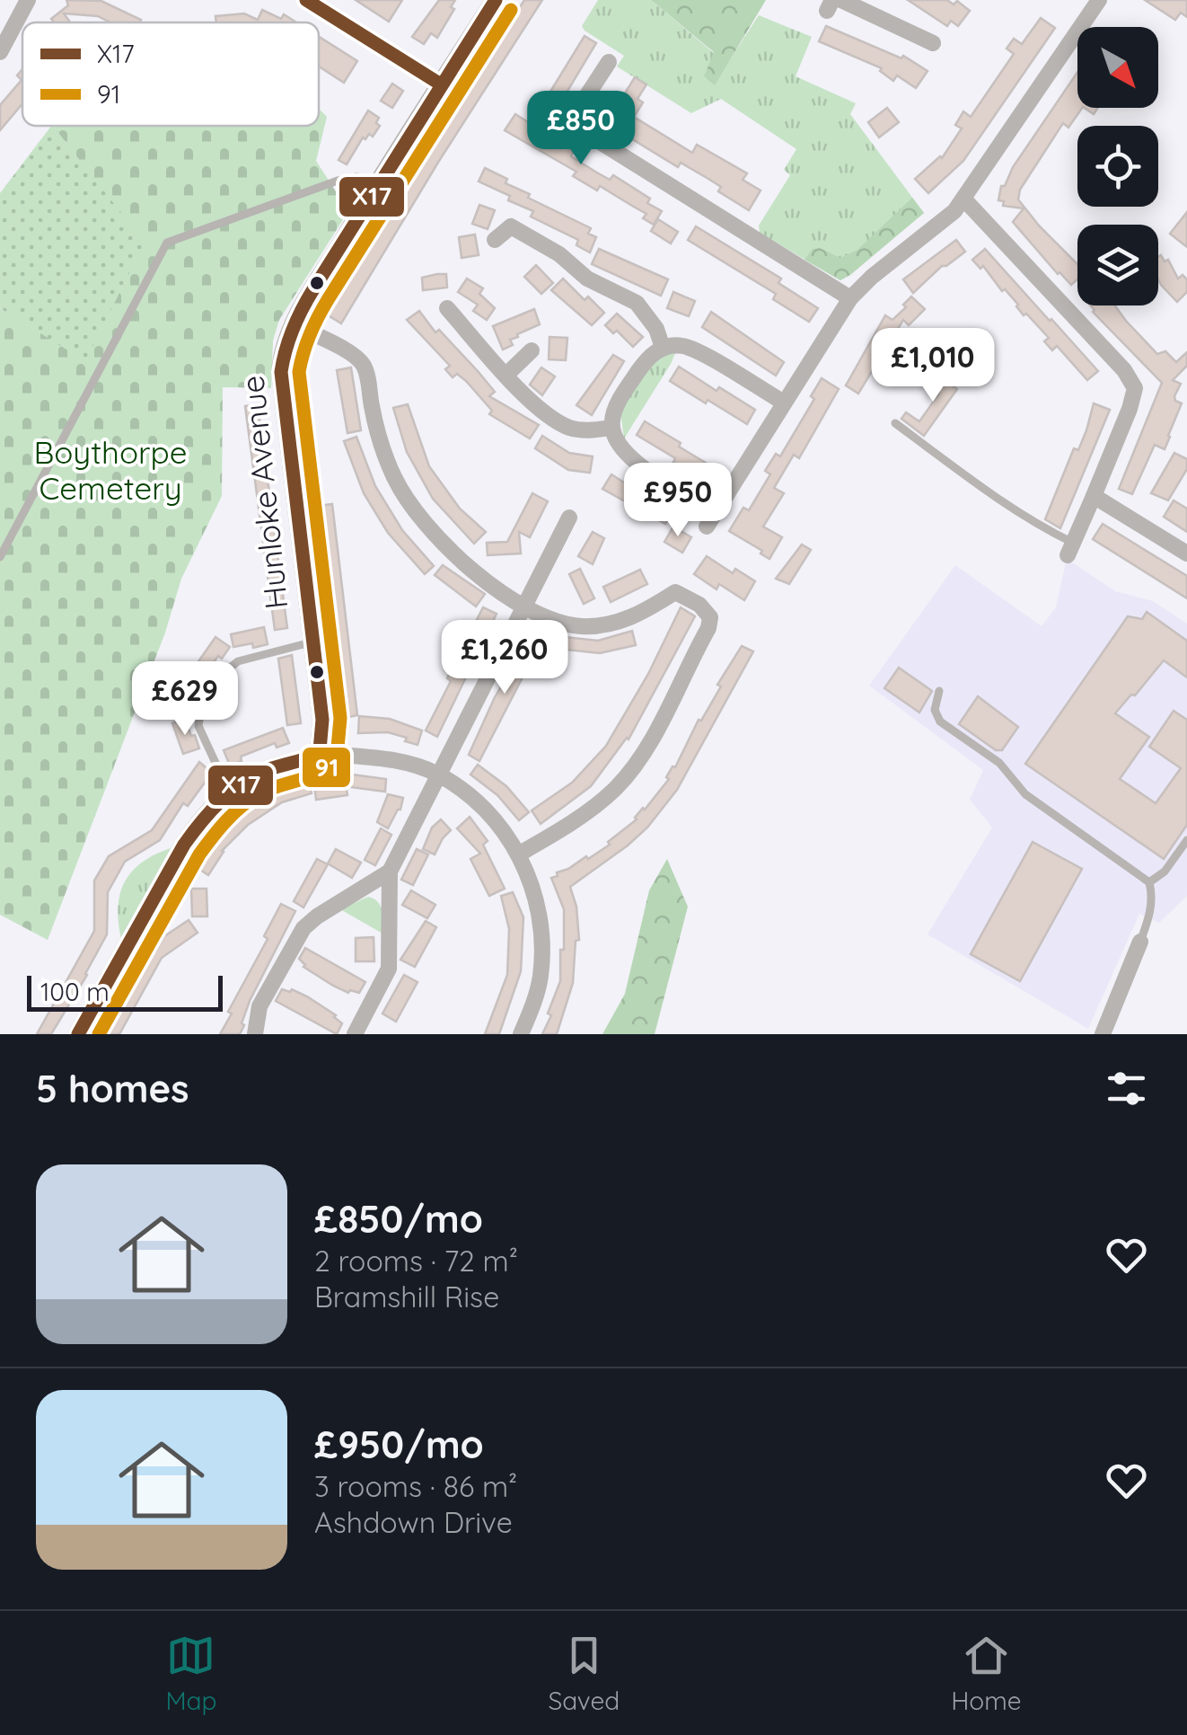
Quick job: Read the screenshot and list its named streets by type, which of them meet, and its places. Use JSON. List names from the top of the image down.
{
  "streets": {
    "street": ["Hunloke Avenue"]
  },
  "parks": ["Boythorpe Cemetery"],
  "lines": ["transit line X17", "transit line 91"],
  "legend": ["X17", "91"],
  "scale_bar": "100 m",
  "north": "bottom right",
  "page": {
    "price": [
      "£850",
      "£1,010",
      "£950",
      "£1,260",
      "£629"
    ],
    "scale": "100 m",
    "heading": "5 homes",
    "list": [
      {
        "name": "£850/mo",
        "note": "2 rooms · 72 m² · Bramshill Rise"
      },
      {
        "name": "£950/mo",
        "note": "3 rooms · 86 m² · Ashdown Drive"
      }
    ],
    "tabs": ["Map", "Saved", "Home"]
  }
}
